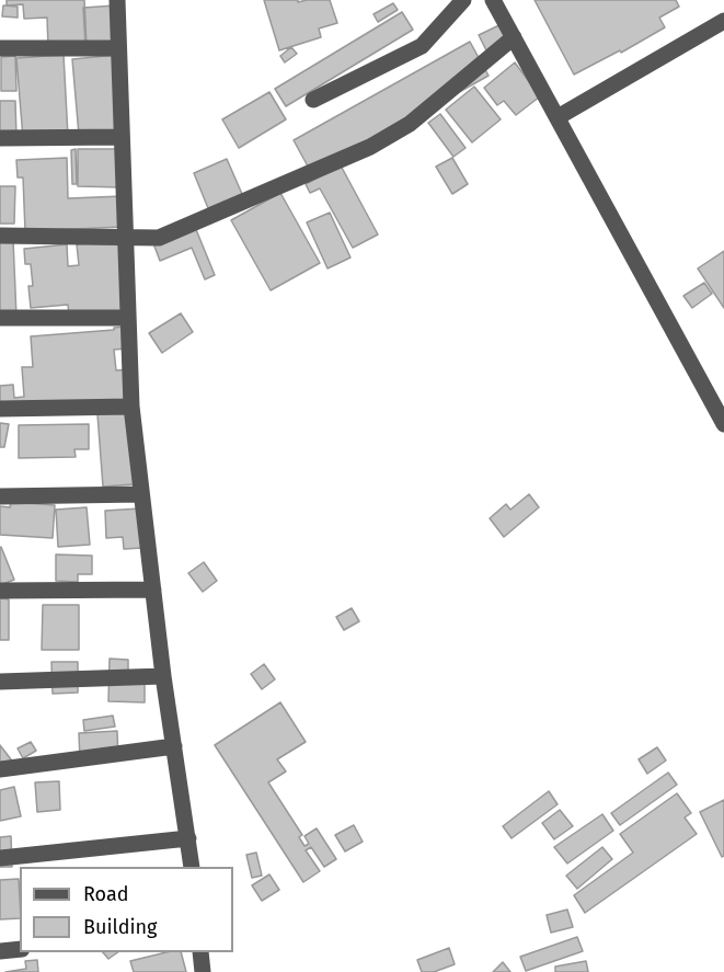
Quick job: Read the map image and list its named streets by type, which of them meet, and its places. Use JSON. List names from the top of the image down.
{
  "legend": ["Road", "Building"]
}
